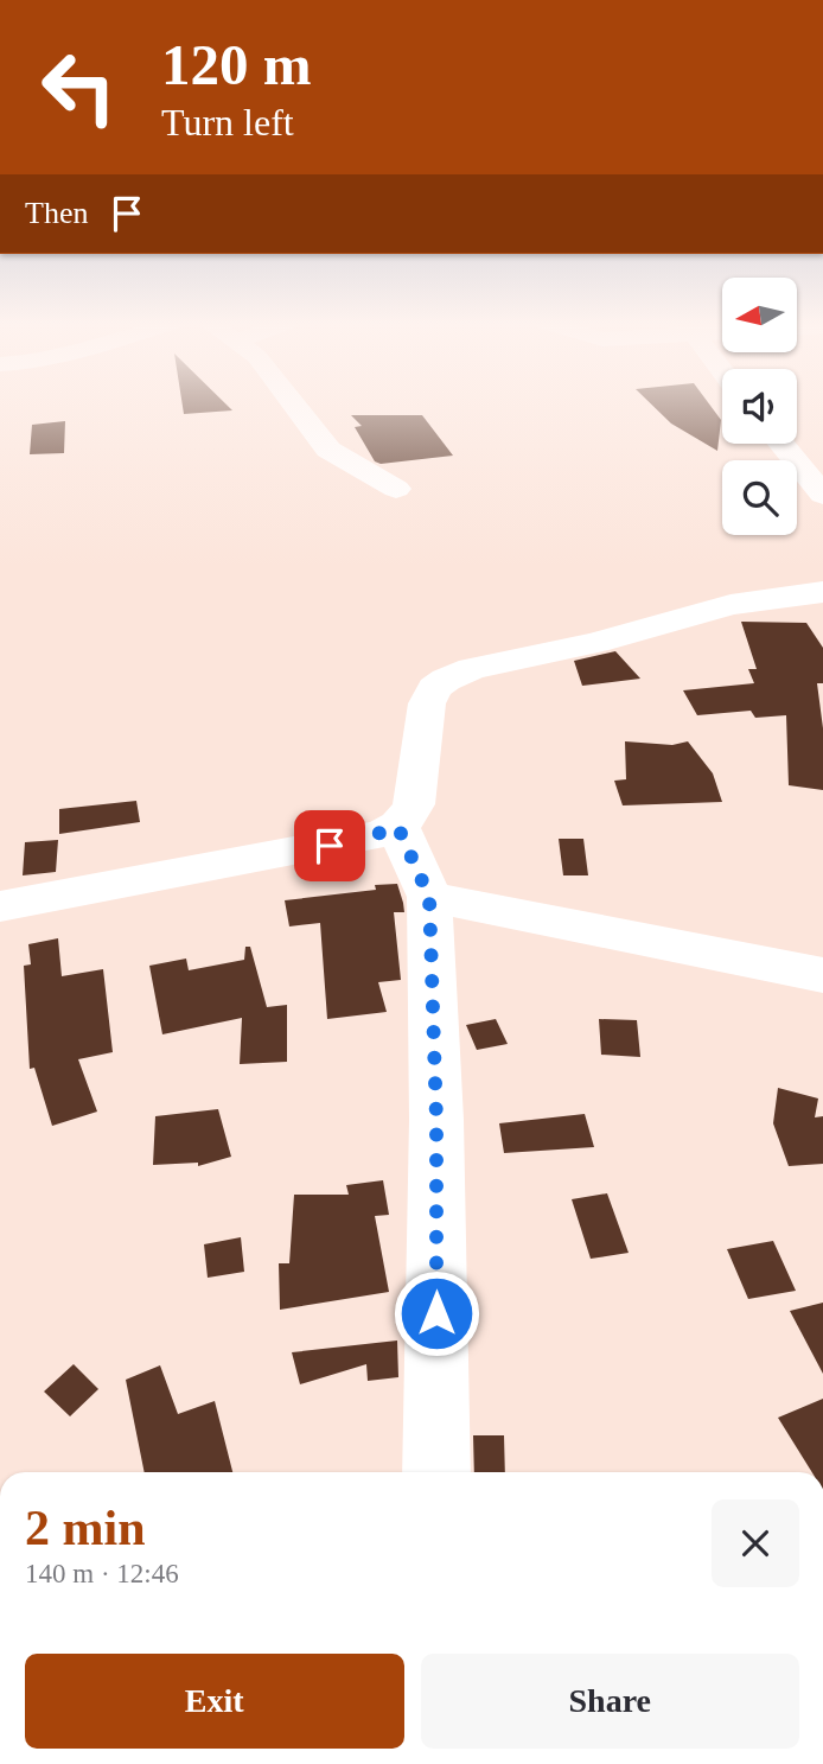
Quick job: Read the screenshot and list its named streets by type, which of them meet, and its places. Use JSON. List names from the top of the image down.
{
  "north": "left",
  "page": {
    "turn": ["120 m", "Turn left"],
    "then": "Then",
    "heading": ["2 min", "140 m · 12:46"],
    "buttons": ["Exit", "Share"]
  }
}
